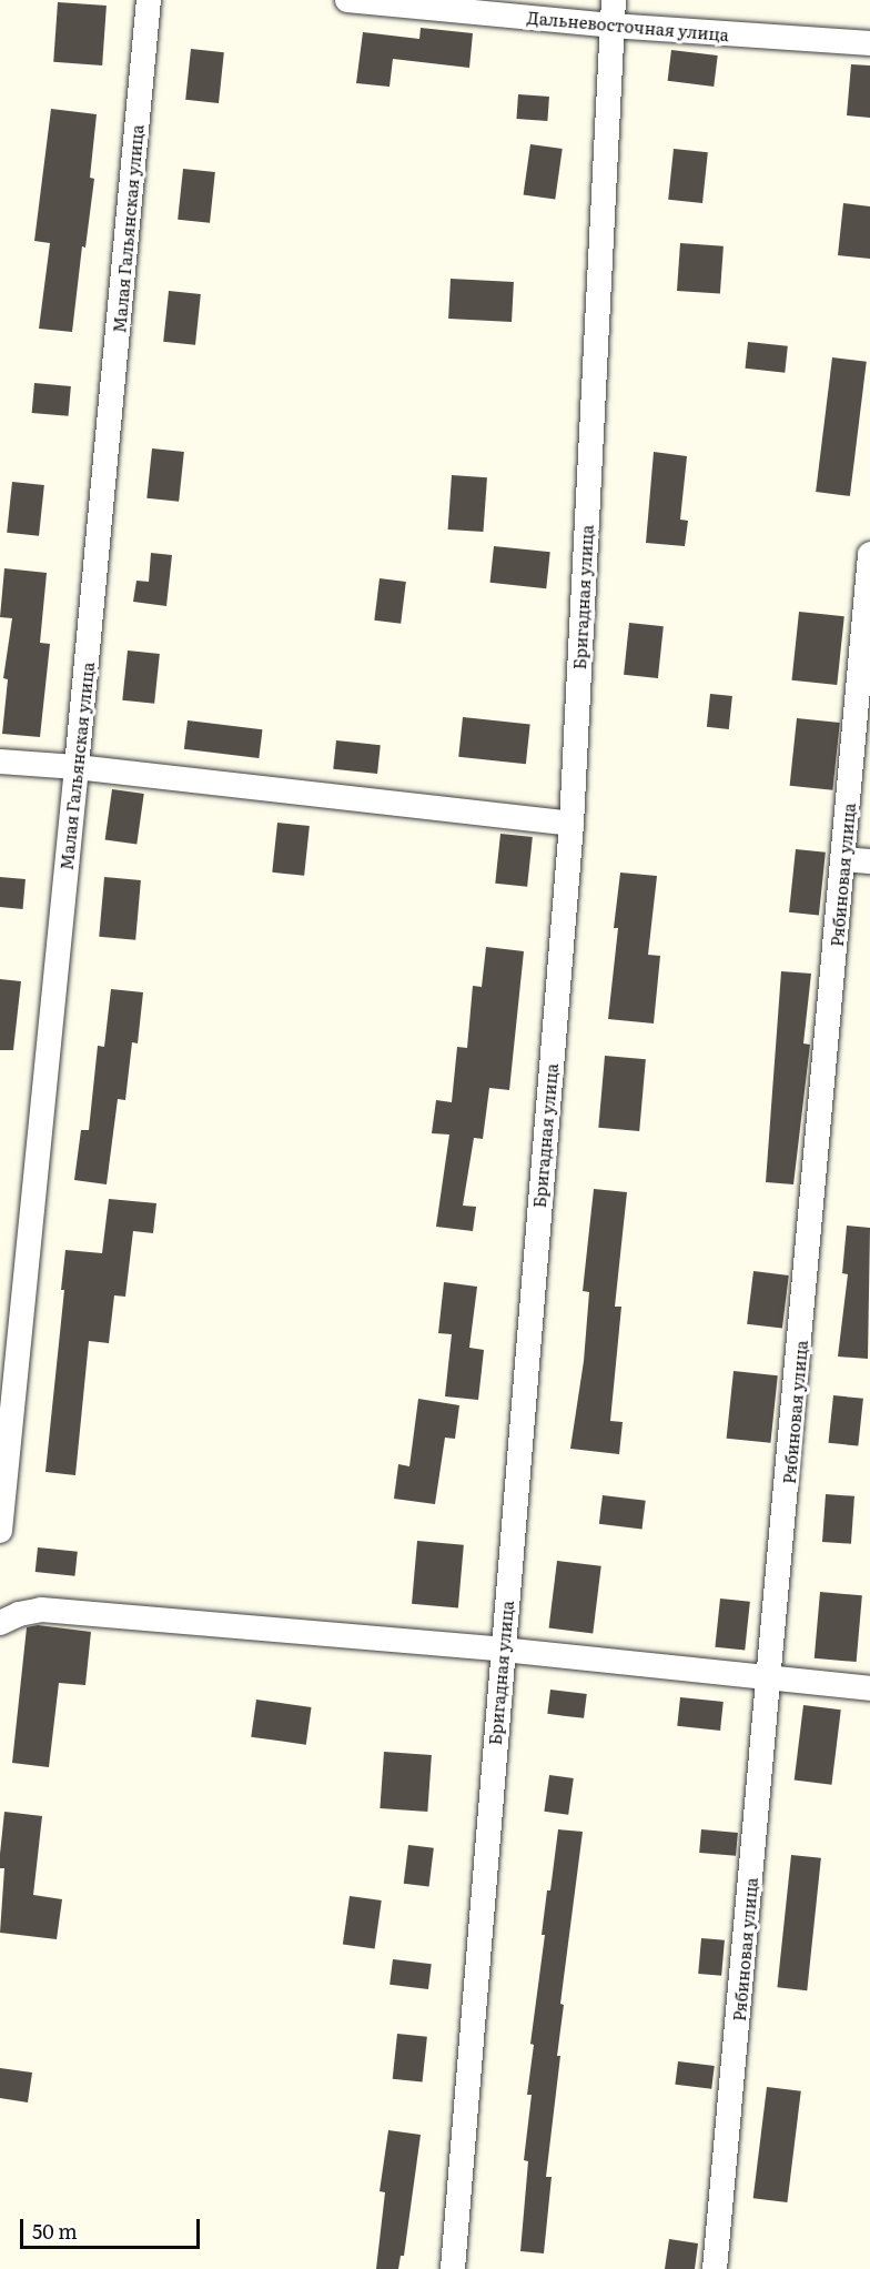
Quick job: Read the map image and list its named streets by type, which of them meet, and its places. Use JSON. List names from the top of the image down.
{
  "streets": {
    "street": [
      "Дальневосточная улица",
      "Малая Гальянская улица",
      "Бригадная улица",
      "Рябиновая улица"
    ]
  },
  "crossings": [
    ["Дальневосточная улица", "Бригадная улица"]
  ],
  "scale_bar": "50 m"
}
